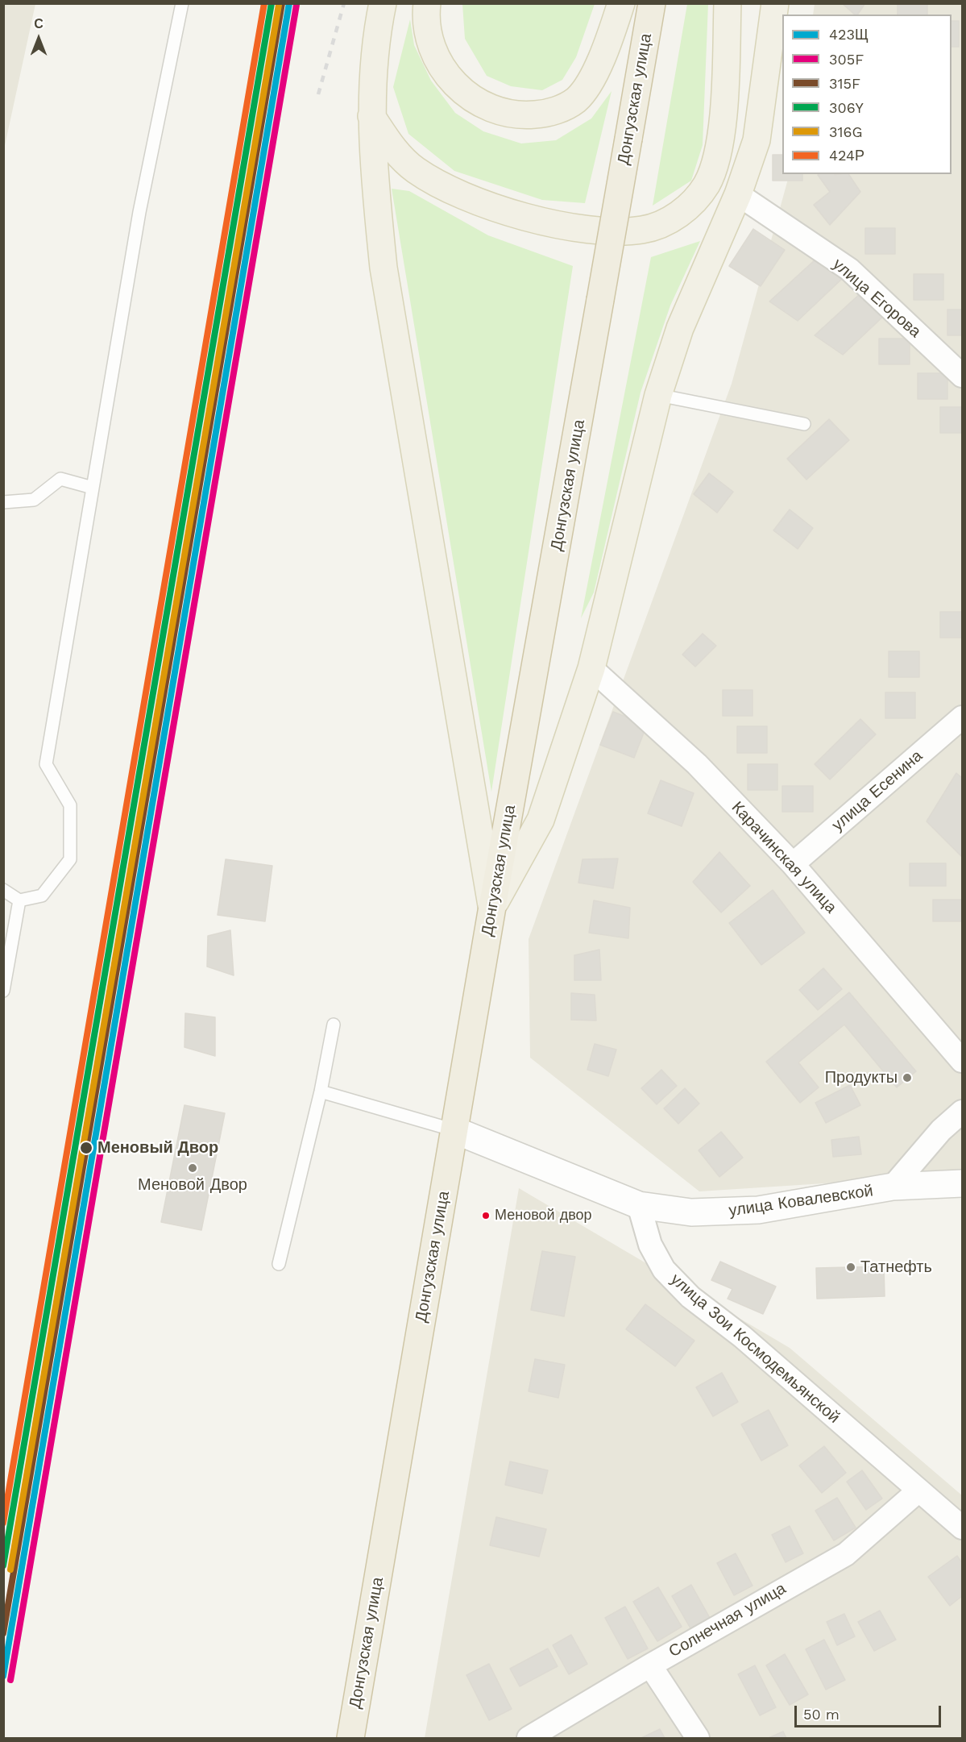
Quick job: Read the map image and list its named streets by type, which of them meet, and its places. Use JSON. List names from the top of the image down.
{
  "streets": {
    "highway": ["Донгузская улица"],
    "street": [
      "улица Егорова",
      "улица Есенина",
      "Карачинская улица",
      "улица Ковалевской",
      "улица Зои Космодемьянской",
      "Солнечная улица"
    ]
  },
  "crossings": [
    ["улица Есенина", "Карачинская улица"],
    ["улица Ковалевской", "улица Зои Космодемьянской"],
    ["улица Зои Космодемьянской", "Солнечная улица"]
  ],
  "places": [
    "Продукты",
    "Меновый Двор",
    "Меновой Двор",
    "Меновой двор",
    "Татнефть"
  ],
  "lines": [
    "transit line 423Щ",
    "transit line 315F",
    "transit line 306Y",
    "transit line 424Р",
    "transit line 305F",
    "transit line 316G"
  ],
  "legend": [
    "423Щ",
    "305F",
    "315F",
    "306Y",
    "316G",
    "424Р"
  ],
  "scale_bar": "50 m",
  "north": "top"
}
